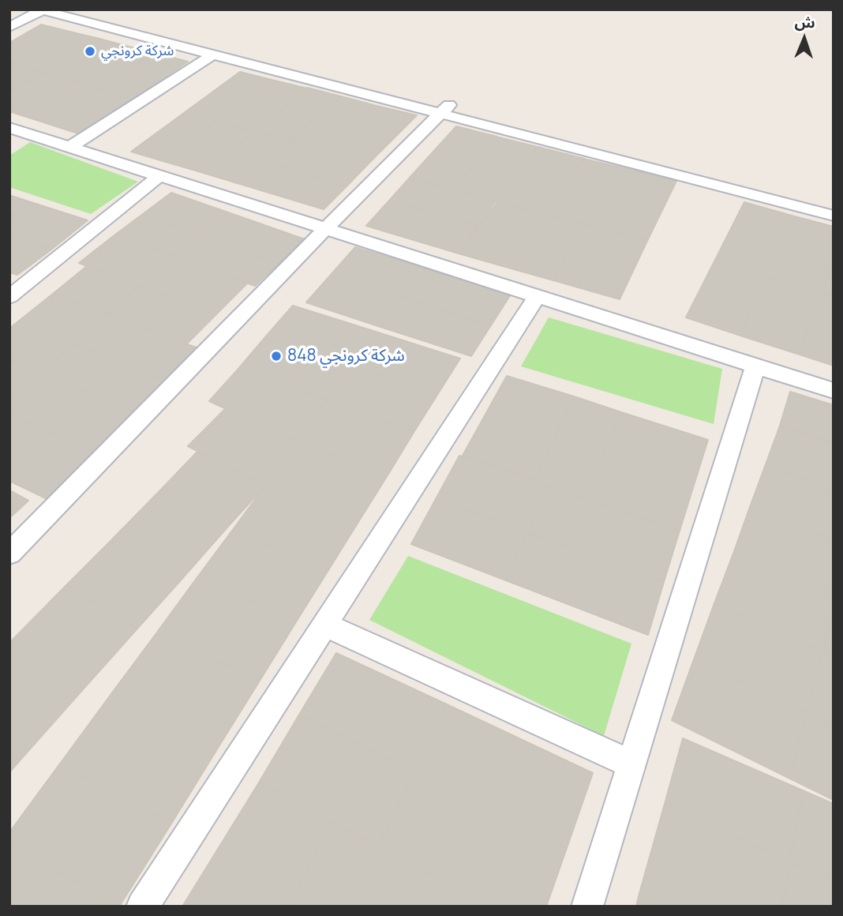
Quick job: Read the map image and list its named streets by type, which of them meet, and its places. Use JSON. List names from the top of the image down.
{
  "places": ["شركة كرونجي", "شركة كرونجي 848"],
  "north": "top"
}
